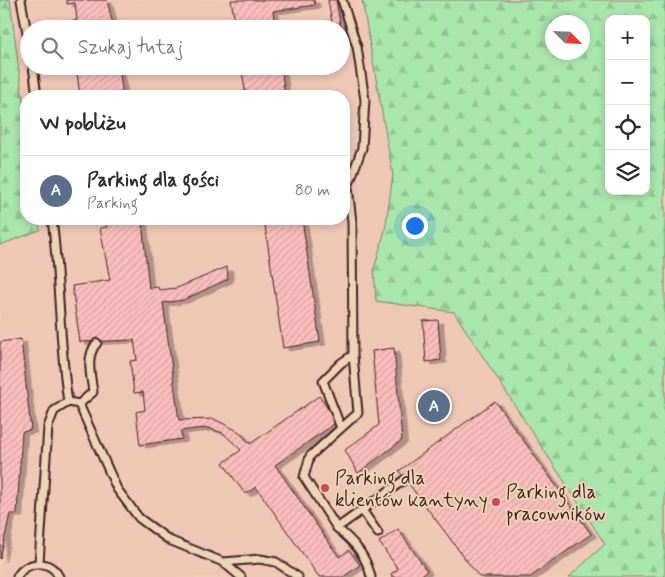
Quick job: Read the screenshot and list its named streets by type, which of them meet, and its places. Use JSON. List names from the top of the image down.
{
  "places": ["Parking dla klientów kantyny", "Parking dla pracowników"],
  "north": "bottom right",
  "page": {
    "map_buttons": ["+", "−"],
    "search": "Szukaj tutaj",
    "heading": "W pobliżu",
    "list": [
      {
        "mark": "A",
        "name": "Parking dla gości",
        "note": "Parking",
        "value": "80 m"
      }
    ],
    "pins": "A"
  }
}
